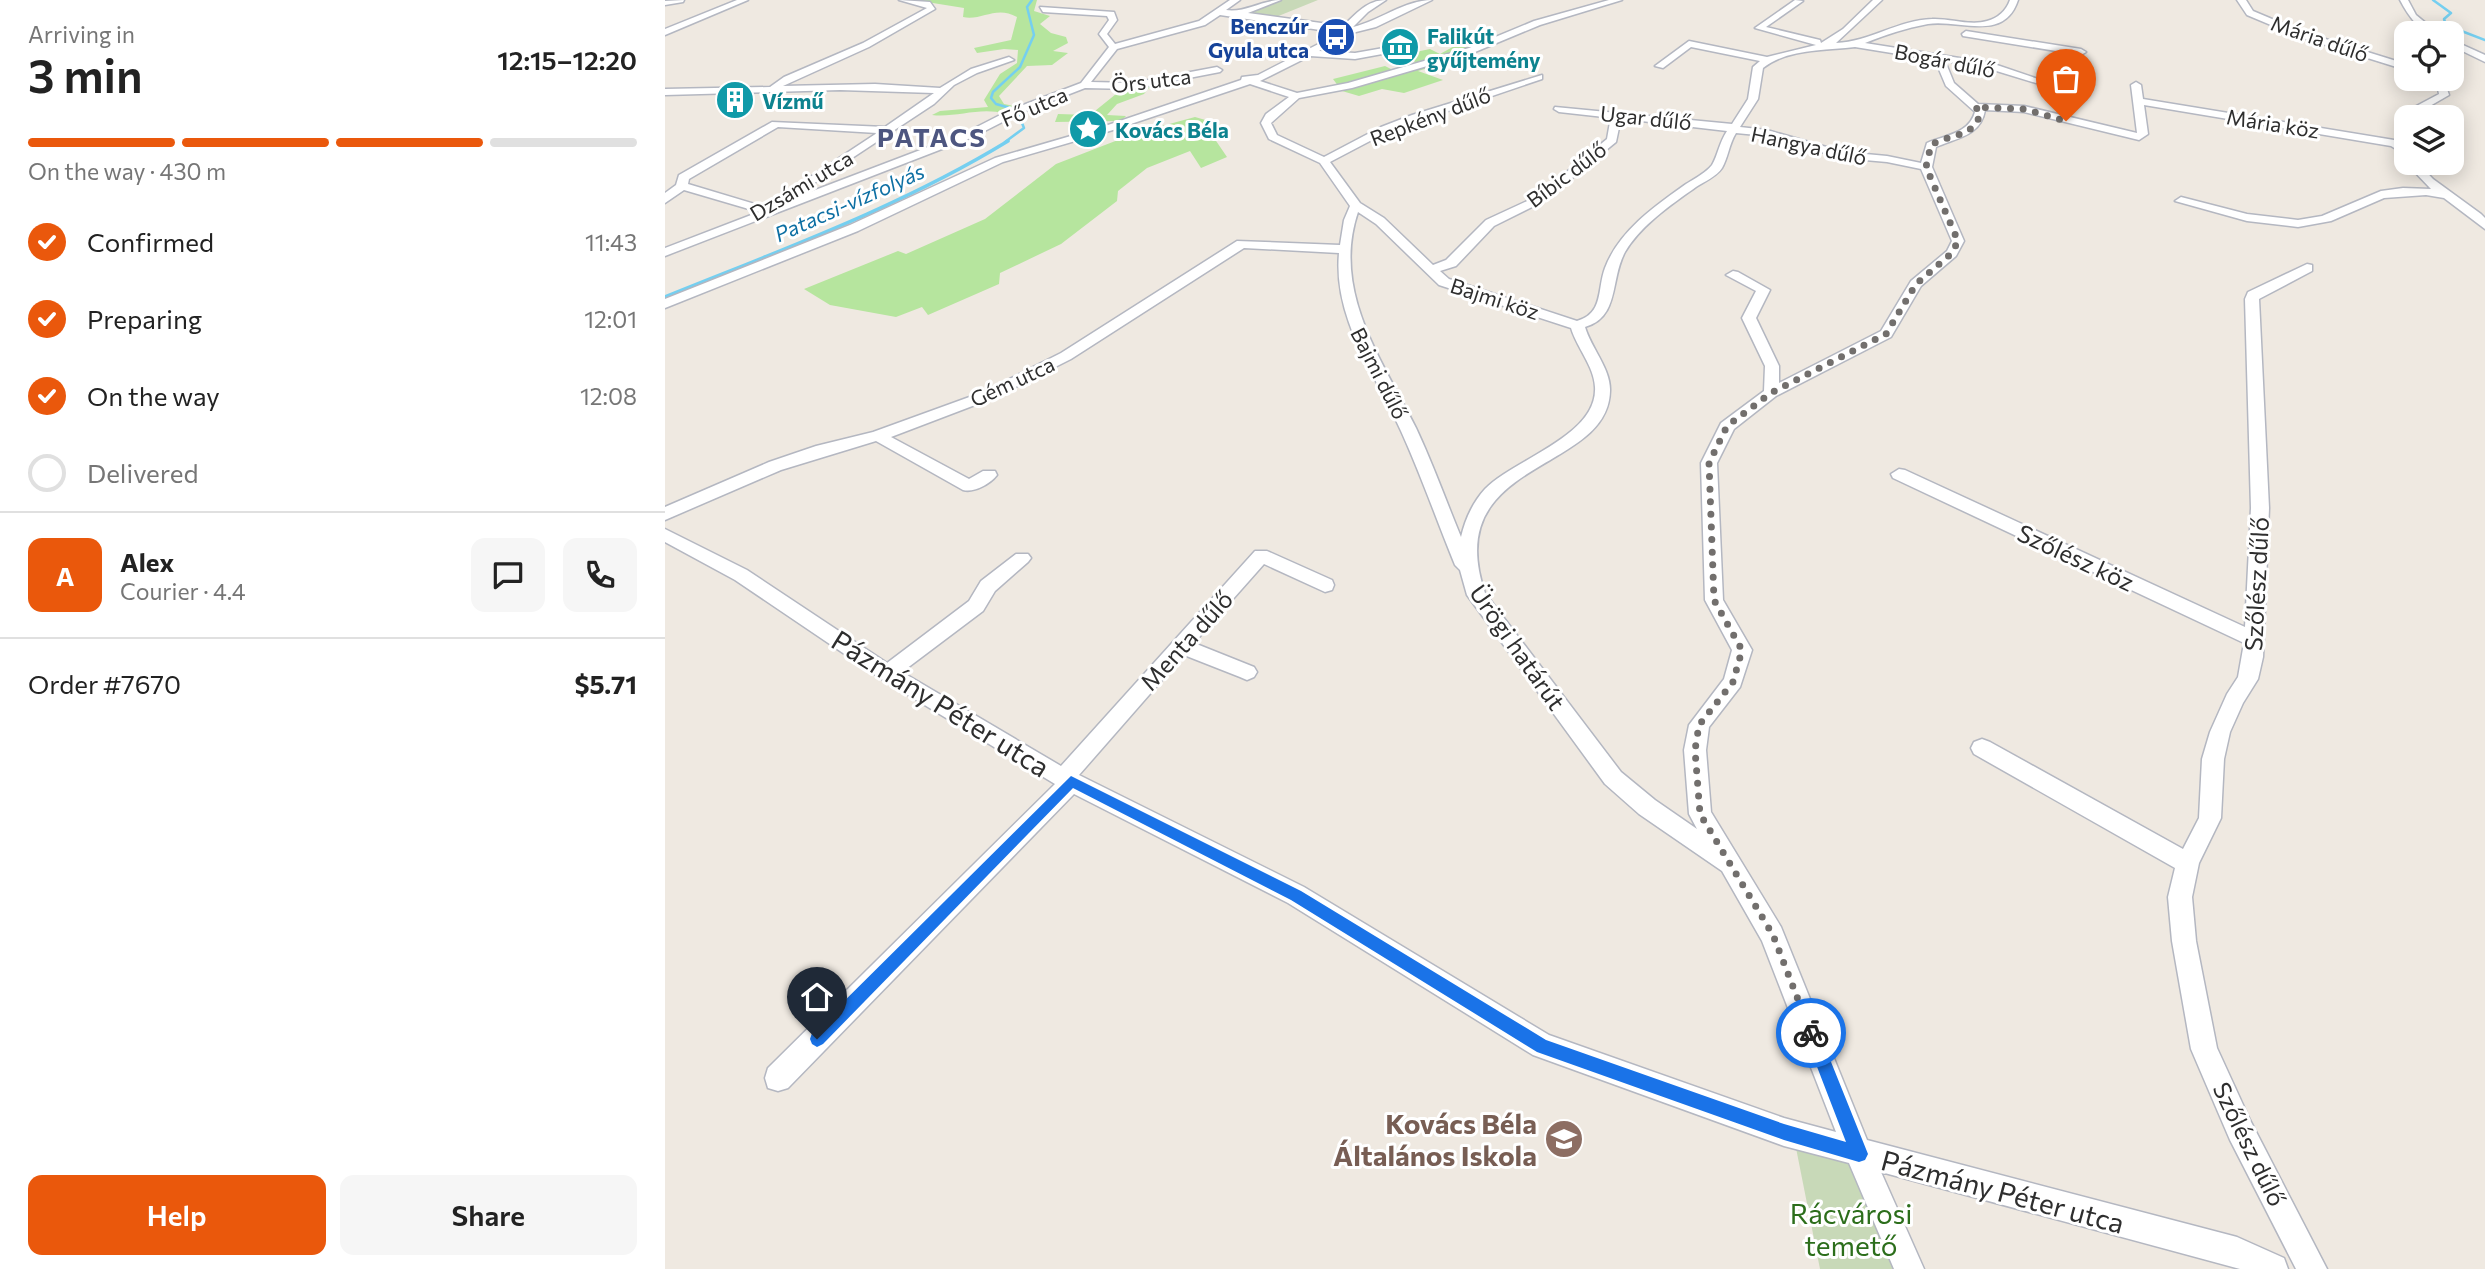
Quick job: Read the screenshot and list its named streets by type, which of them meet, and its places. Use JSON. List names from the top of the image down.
{
  "streets": {
    "street": [
      "Mária dűlő",
      "Bogár dűlő",
      "Örs utca",
      "Fő utca",
      "Repkény dűlő",
      "Ugar dűlő",
      "Mária köz",
      "Hangya dűlő",
      "Bíbic dűlő",
      "Dzsámi utca",
      "Bajmi köz",
      "Bajmi dűlő",
      "Gém utca",
      "Szőlész köz",
      "Szőlész dűlő",
      "Menta dűlő",
      "Ürögi határút",
      "Pázmány Péter utca"
    ]
  },
  "crossings": [
    ["Örs utca", "Fő utca"],
    ["Fő utca", "Dzsámi utca"],
    ["Ugar dűlő", "Hangya dűlő"],
    ["Ugar dűlő", "Bíbic dűlő"],
    ["Bíbic dűlő", "Bajmi köz"],
    ["Bajmi köz", "Bajmi dűlő"],
    ["Bajmi köz", "Ürögi határút"],
    ["Bajmi dűlő", "Gém utca"],
    ["Bajmi dűlő", "Ürögi határút"],
    ["Szőlész köz", "Szőlész dűlő"],
    ["Menta dűlő", "Pázmány Péter utca"],
    ["Ürögi határút", "Pázmány Péter utca"]
  ],
  "districts": ["PATACS"],
  "water": ["Patacsi-vízfolyás"],
  "parks": ["Rácvárosi temető"],
  "places": {
    "bus stop": ["Benczúr Gyula utca"],
    "museum": ["Falikút gyűjtemény"],
    "building": ["Vízmű"],
    "place": ["Kovács Béla"],
    "school or university": ["Kovács Béla Általános Iskola"]
  },
  "page": {
    "heading": ["3 min", "Arriving in", "12:15–12:20"],
    "panel": [
      "Alex",
      "Courier · 4.4",
      "Order #7670",
      "$5.71"
    ],
    "bar": "On the way · 430 m",
    "list": [
      ["Confirmed", "11:43"],
      ["Preparing", "12:01"],
      ["On the way", "12:08"],
      "Delivered"
    ],
    "round": "A",
    "buttons": ["Help", "Share"]
  }
}
